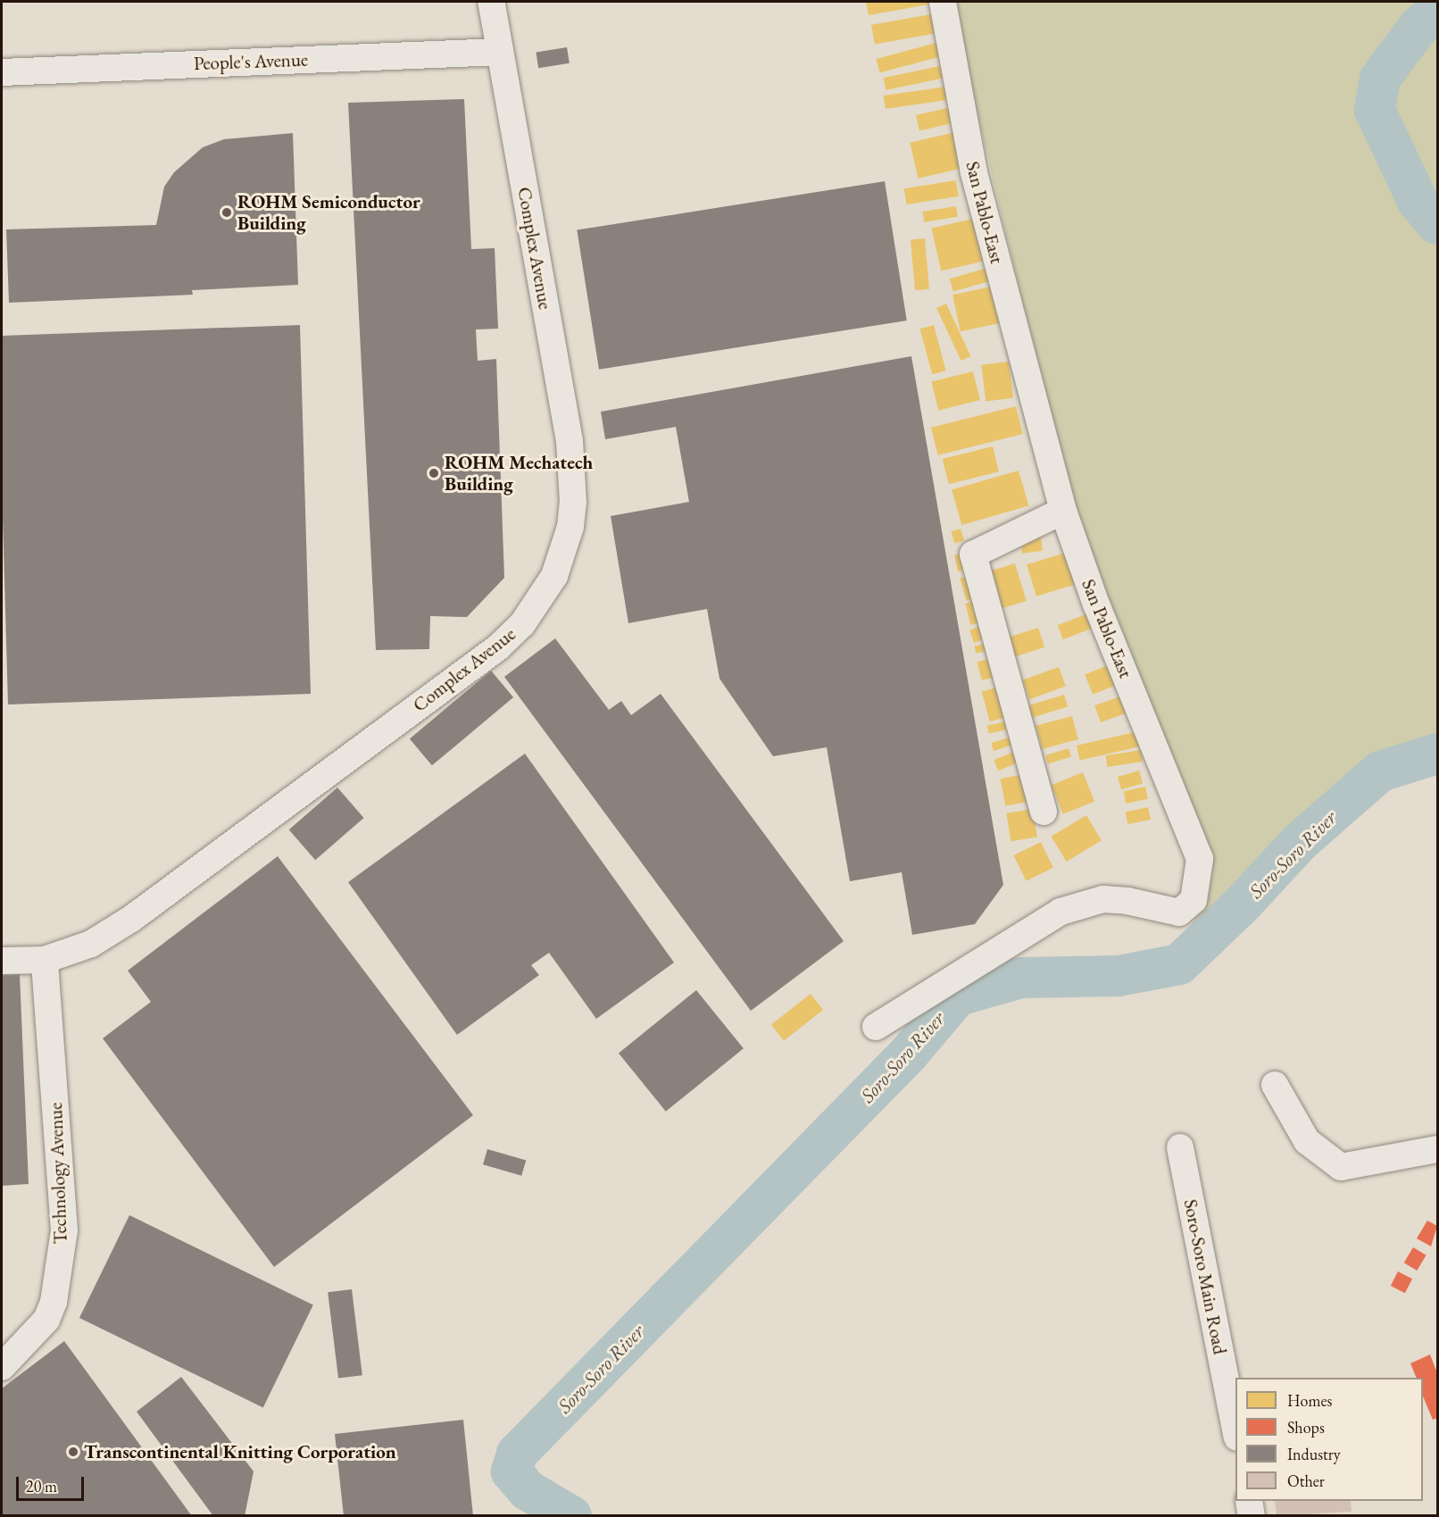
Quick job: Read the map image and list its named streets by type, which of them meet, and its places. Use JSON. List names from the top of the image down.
{
  "streets": {
    "street": [
      "People's Avenue",
      "San Pablo-East",
      "Complex Avenue",
      "Technology Avenue",
      "Soro-Soro Main Road"
    ]
  },
  "crossings": [
    ["People's Avenue", "Complex Avenue"],
    ["Complex Avenue", "Technology Avenue"]
  ],
  "water": ["Soro-Soro River"],
  "places": ["ROHM Semiconductor Building", "ROHM Mechatech Building", "Transcontinental Knitting Corporation"],
  "legend": [
    "Homes",
    "Shops",
    "Industry",
    "Other"
  ],
  "scale_bar": "20 m"
}
